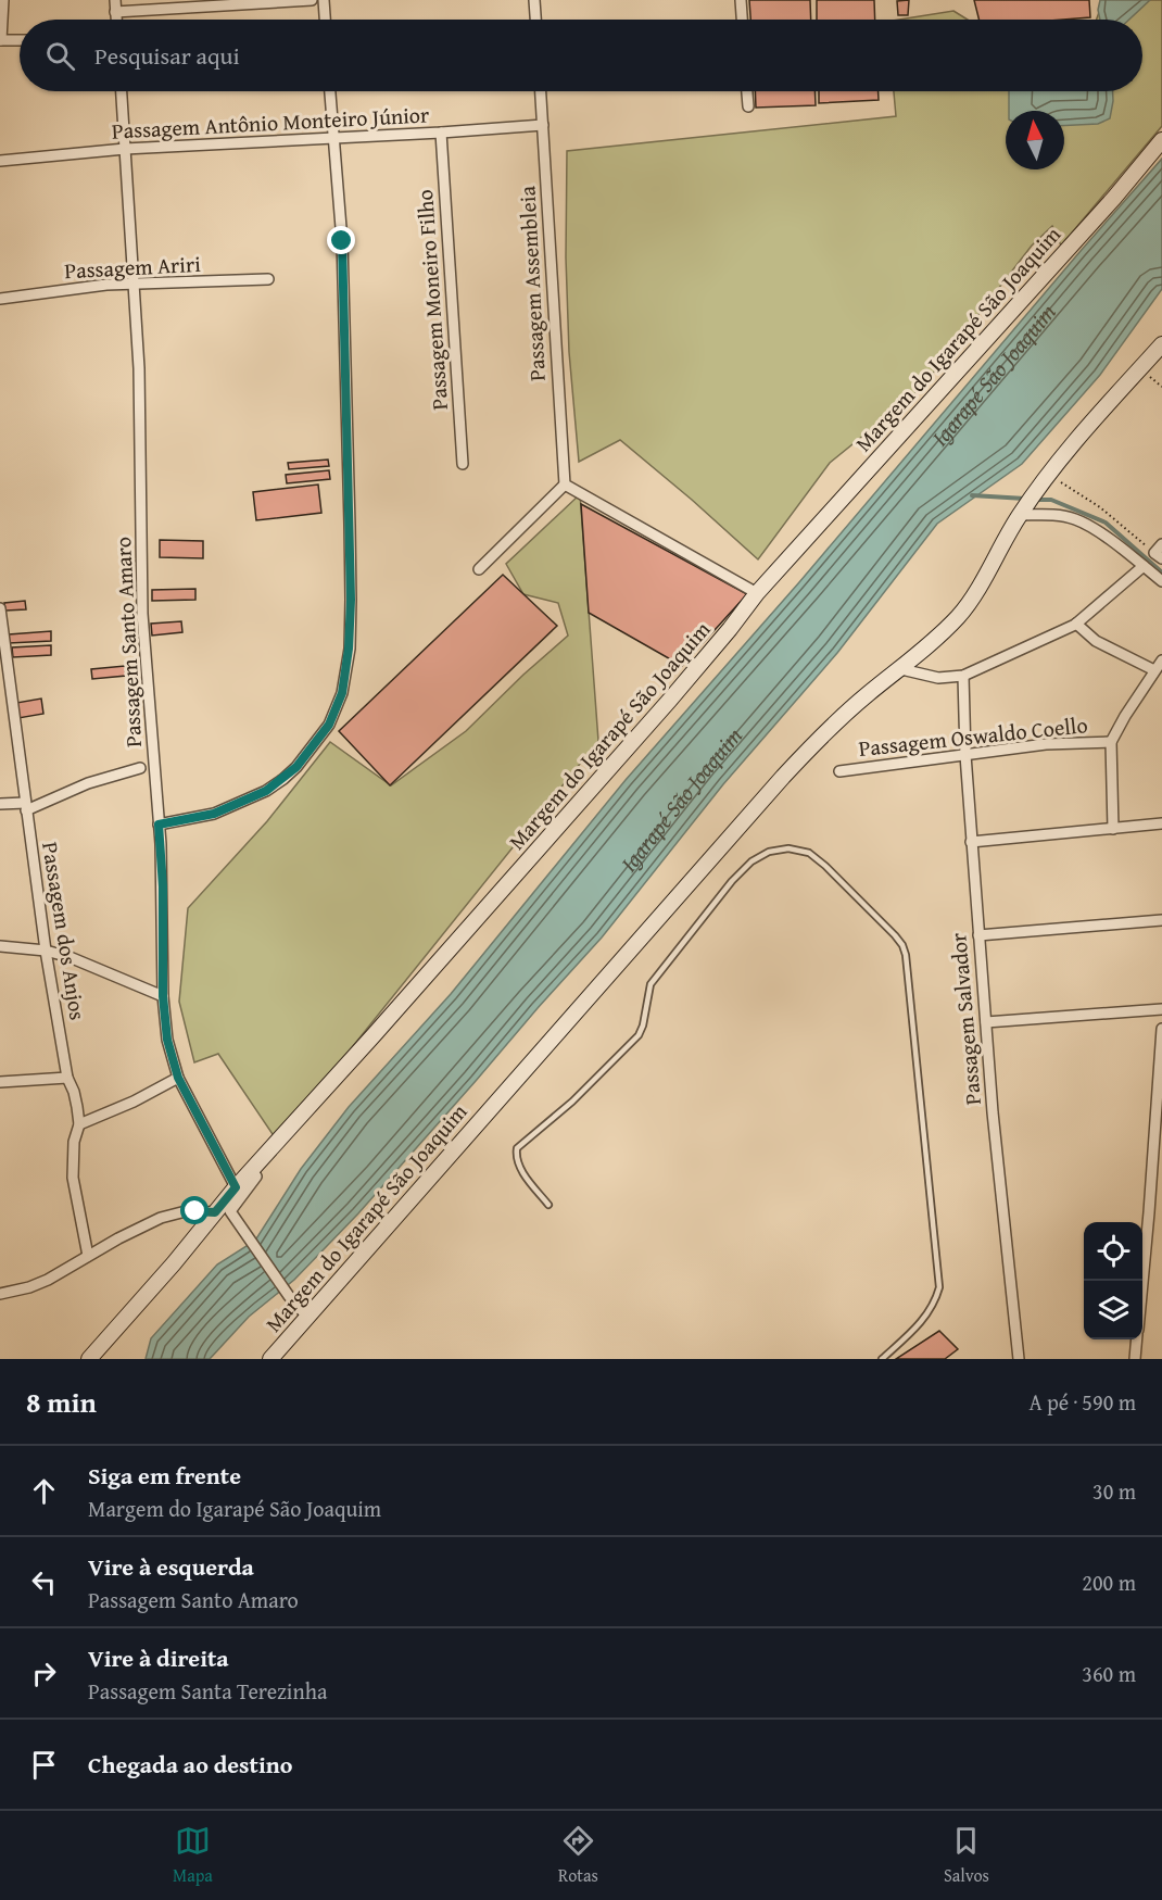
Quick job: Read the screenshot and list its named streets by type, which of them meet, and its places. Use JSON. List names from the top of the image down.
{
  "streets": {
    "street": [
      "Passagem Antônio Monteiro Júnior",
      "Passagem Ariri",
      "Passagem Assembleia",
      "Passagem Moneiro Filho",
      "Margem do Igarapé São Joaquim",
      "Passagem Santo Amaro",
      "Passagem Oswaldo Coello",
      "Passagem dos Anjos",
      "Passagem Salvador"
    ]
  },
  "crossings": [
    ["Passagem Antônio Monteiro Júnior", "Passagem Assembleia"],
    ["Passagem Antônio Monteiro Júnior", "Passagem Moneiro Filho"],
    ["Passagem Antônio Monteiro Júnior", "Passagem Santo Amaro"],
    ["Passagem Ariri", "Passagem Santo Amaro"],
    ["Margem do Igarapé São Joaquim", "Passagem Santo Amaro"],
    ["Passagem Oswaldo Coello", "Passagem Salvador"]
  ],
  "water": ["Igarapé São Joaquim"],
  "north": "top",
  "page": {
    "search": "Pesquisar aqui",
    "heading": ["8 min", "A pé · 590 m"],
    "list": [
      ["Siga em frente", "Margem do Igarapé São Joaquim", "30 m"],
      ["Vire à esquerda", "Passagem Santo Amaro", "200 m"],
      ["Vire à direita", "Passagem Santa Terezinha", "360 m"],
      "Chegada ao destino"
    ],
    "nav": ["Mapa", "Rotas", "Salvos"]
  }
}
